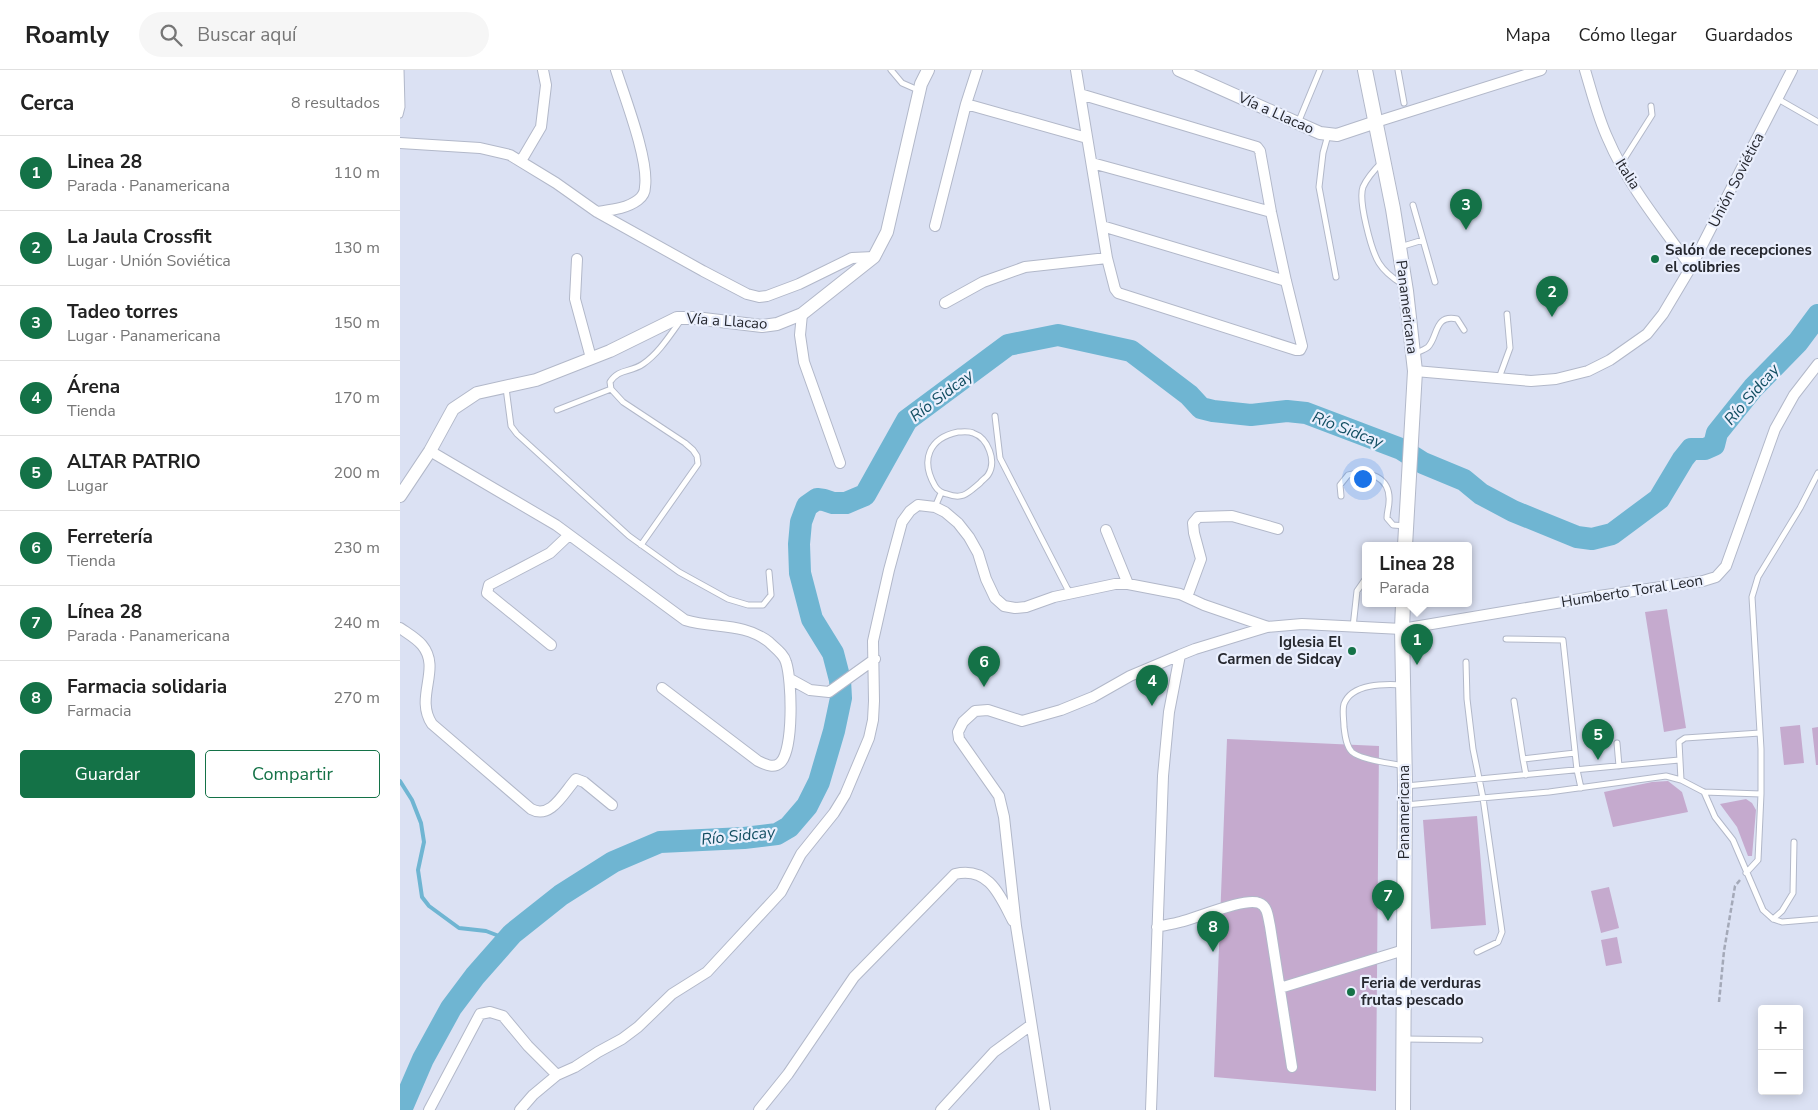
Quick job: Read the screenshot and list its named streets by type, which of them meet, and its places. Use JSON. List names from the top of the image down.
{
  "streets": {
    "main road": ["Panamericana"],
    "street": [
      "Vía a Llacao",
      "Italia",
      "Unión Soviética",
      "Humberto Toral Leon"
    ]
  },
  "crossings": [
    ["Vía a Llacao", "Panamericana"],
    ["Italia", "Unión Soviética"],
    ["Unión Soviética", "Panamericana"],
    ["Panamericana", "Humberto Toral Leon"]
  ],
  "water": ["Río Sidcay"],
  "places": ["Salón de recepciones el colibries", "Iglesia El Carmen de Sidcay", "Feria de verduras frutas pescado"],
  "page": {
    "header": "Roamly",
    "search": "Buscar aquí",
    "nav": ["Mapa", "Cómo llegar", "Guardados"],
    "heading": ["Cerca", "8 resultados"],
    "list": [
      {
        "mark": "1",
        "name": "Linea 28",
        "note": "Parada · Panamericana",
        "value": "110 m"
      },
      {
        "mark": "2",
        "name": "La Jaula Crossfit",
        "note": "Lugar · Unión Soviética",
        "value": "130 m"
      },
      {
        "mark": "3",
        "name": "Tadeo torres",
        "note": "Lugar · Panamericana",
        "value": "150 m"
      },
      {
        "mark": "4",
        "name": "Árena",
        "note": "Tienda",
        "value": "170 m"
      },
      {
        "mark": "5",
        "name": "ALTAR PATRIO",
        "note": "Lugar",
        "value": "200 m"
      },
      {
        "mark": "6",
        "name": "Ferretería",
        "note": "Tienda",
        "value": "230 m"
      },
      {
        "mark": "7",
        "name": "Línea 28",
        "note": "Parada · Panamericana",
        "value": "240 m"
      },
      {
        "mark": "8",
        "name": "Farmacia solidaria",
        "note": "Farmacia",
        "value": "270 m"
      }
    ],
    "pins": [
      "3",
      "2",
      "1",
      "6",
      "4",
      "5",
      "7",
      "8"
    ],
    "popup": ["Linea 28", "Parada"],
    "buttons": ["Guardar", "Compartir"],
    "map_buttons": ["+", "−"]
  }
}
